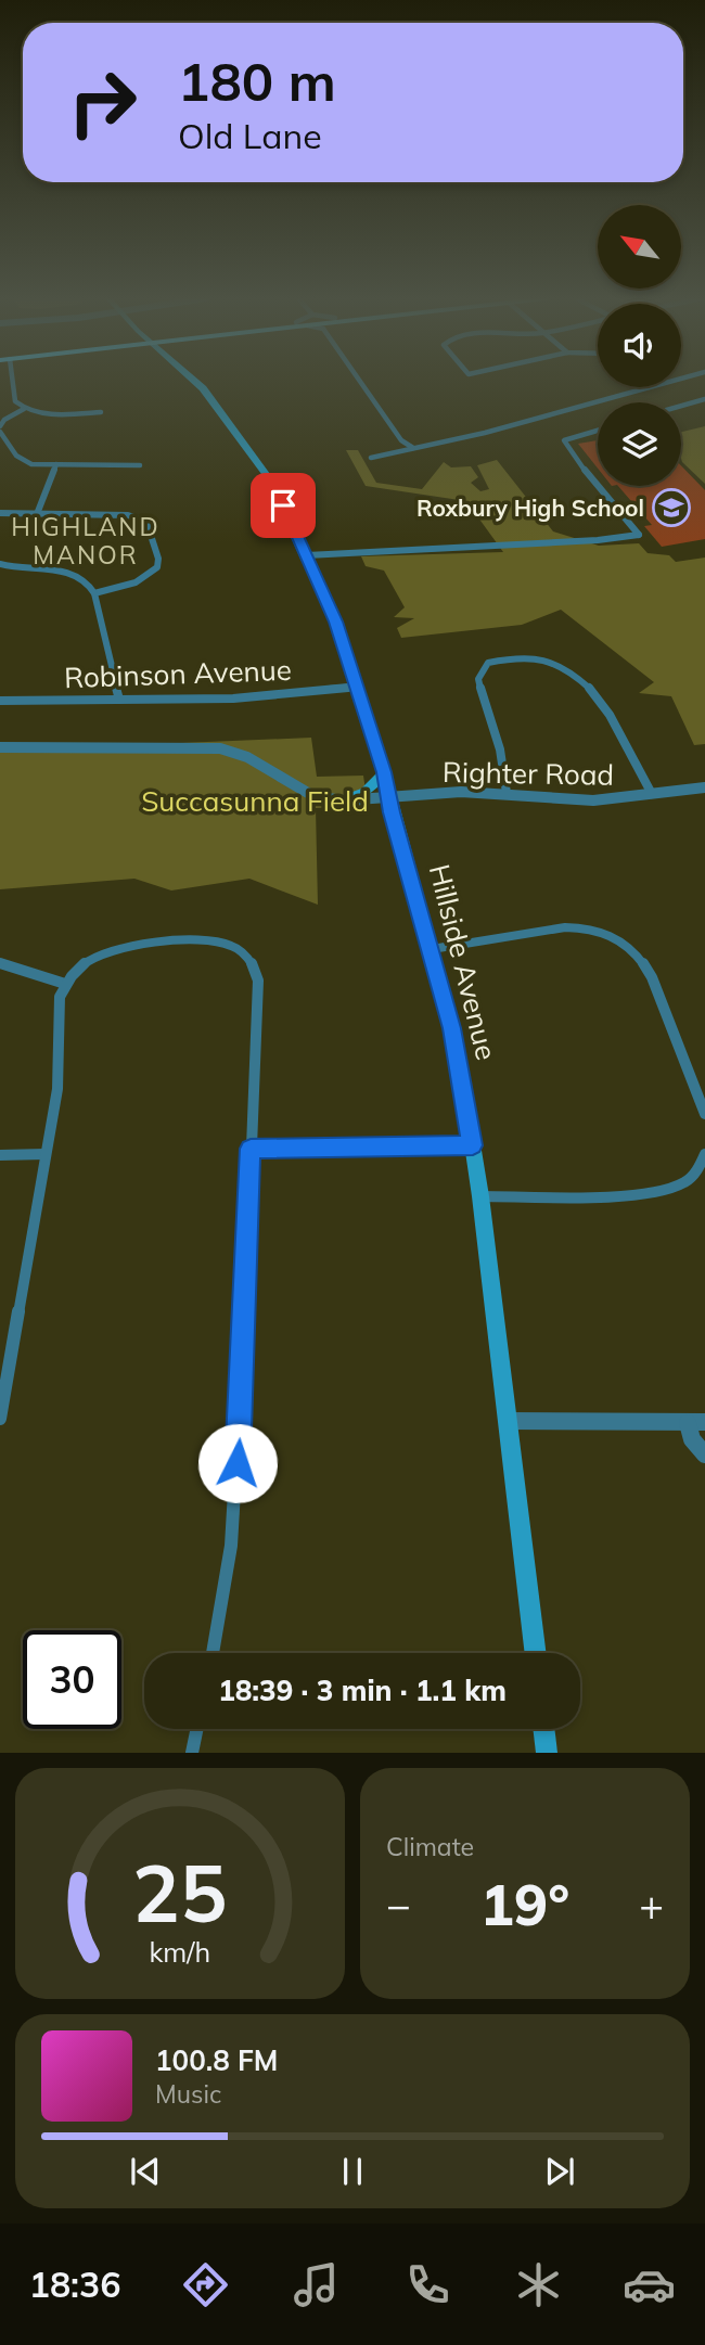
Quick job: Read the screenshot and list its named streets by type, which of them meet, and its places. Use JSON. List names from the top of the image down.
{
  "streets": {
    "main road": ["Hillside Avenue"],
    "street": ["Robinson Avenue", "Righter Road"]
  },
  "crossings": [
    ["Robinson Avenue", "Hillside Avenue"],
    ["Righter Road", "Hillside Avenue"]
  ],
  "districts": ["HIGHLAND MANOR"],
  "parks": ["Succasunna Field"],
  "places": {
    "school or university": ["Roxbury High School"]
  },
  "north": "top left",
  "page": {
    "turn": ["180 m", "Old Lane"],
    "limit": "30",
    "trip": "18:39 · 3 min · 1.1 km",
    "tile": "Climate",
    "heat": ["−", "19°", "+"],
    "song": ["100.8 FM", "Music"],
    "tabs": "18:36",
    "gauge": ["25", "km/h"]
  }
}
